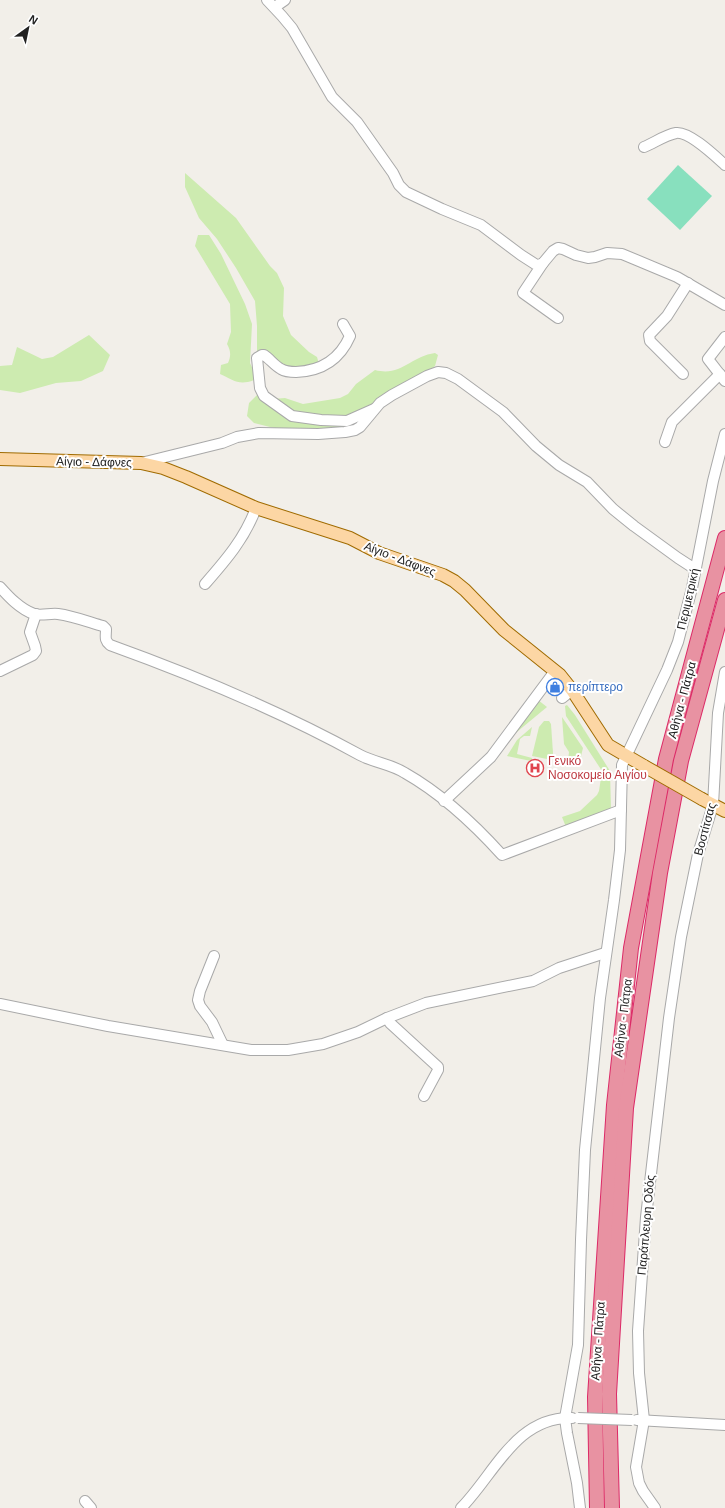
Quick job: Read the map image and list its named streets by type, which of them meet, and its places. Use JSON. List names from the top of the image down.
{
  "streets": {
    "highway": ["Αθήνα - Πάτρα"],
    "main road": ["Αίγιο - Δάφνες"],
    "street": ["Περιμετρική", "Βοστίτσας", "Παράπλευρη Οδός"]
  },
  "crossings": [
    ["Αίγιο - Δάφνες", "Περιμετρική"],
    ["Αίγιο - Δάφνες", "Βοστίτσας"],
    ["Βοστίτσας", "Παράπλευρη Οδός"]
  ],
  "places": {
    "shop": ["περίπτερο"],
    "hospital": ["Γενικό Νοσοκομείο Αιγίου"]
  },
  "north": "top right"
}
